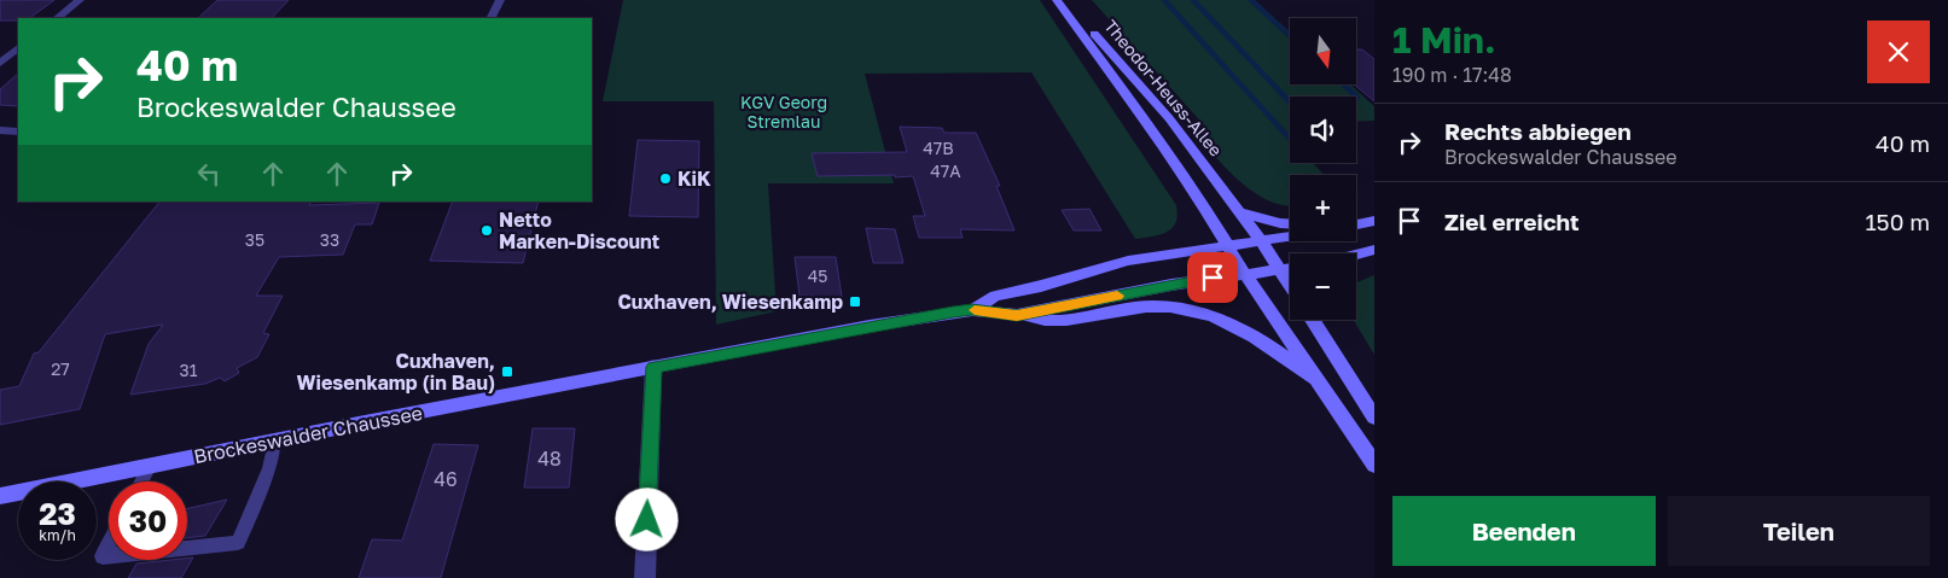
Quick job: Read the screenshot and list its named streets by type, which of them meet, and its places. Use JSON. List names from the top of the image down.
{
  "streets": {
    "street": ["Theodor-Heuss-Allee", "Brockeswalder Chaussee"]
  },
  "crossings": [
    ["Theodor-Heuss-Allee", "Brockeswalder Chaussee"]
  ],
  "parks": ["KGV Georg Stremlau"],
  "places": {
    "other": ["KiK", "Netto Marken-Discount"],
    "transit": ["Cuxhaven, Wiesenkamp", "Cuxhaven, Wiesenkamp (in Bau)"]
  },
  "house_numbers": [
    "47B",
    "47A",
    "35",
    "33",
    "45",
    "27",
    "31",
    "48",
    "46"
  ],
  "north": "bottom",
  "page": {
    "heading": ["1 Min.", "190 m · 17:48"],
    "map_buttons": ["+", "−"],
    "turn": ["40 m", "Brockeswalder Chaussee"],
    "list": [
      {
        "name": "Rechts abbiegen",
        "note": "Brockeswalder Chaussee",
        "value": "40 m"
      },
      {
        "name": "Ziel erreicht",
        "value": "150 m"
      }
    ],
    "speed": "23 km/h",
    "limit": "30",
    "buttons": ["Beenden", "Teilen"]
  }
}
